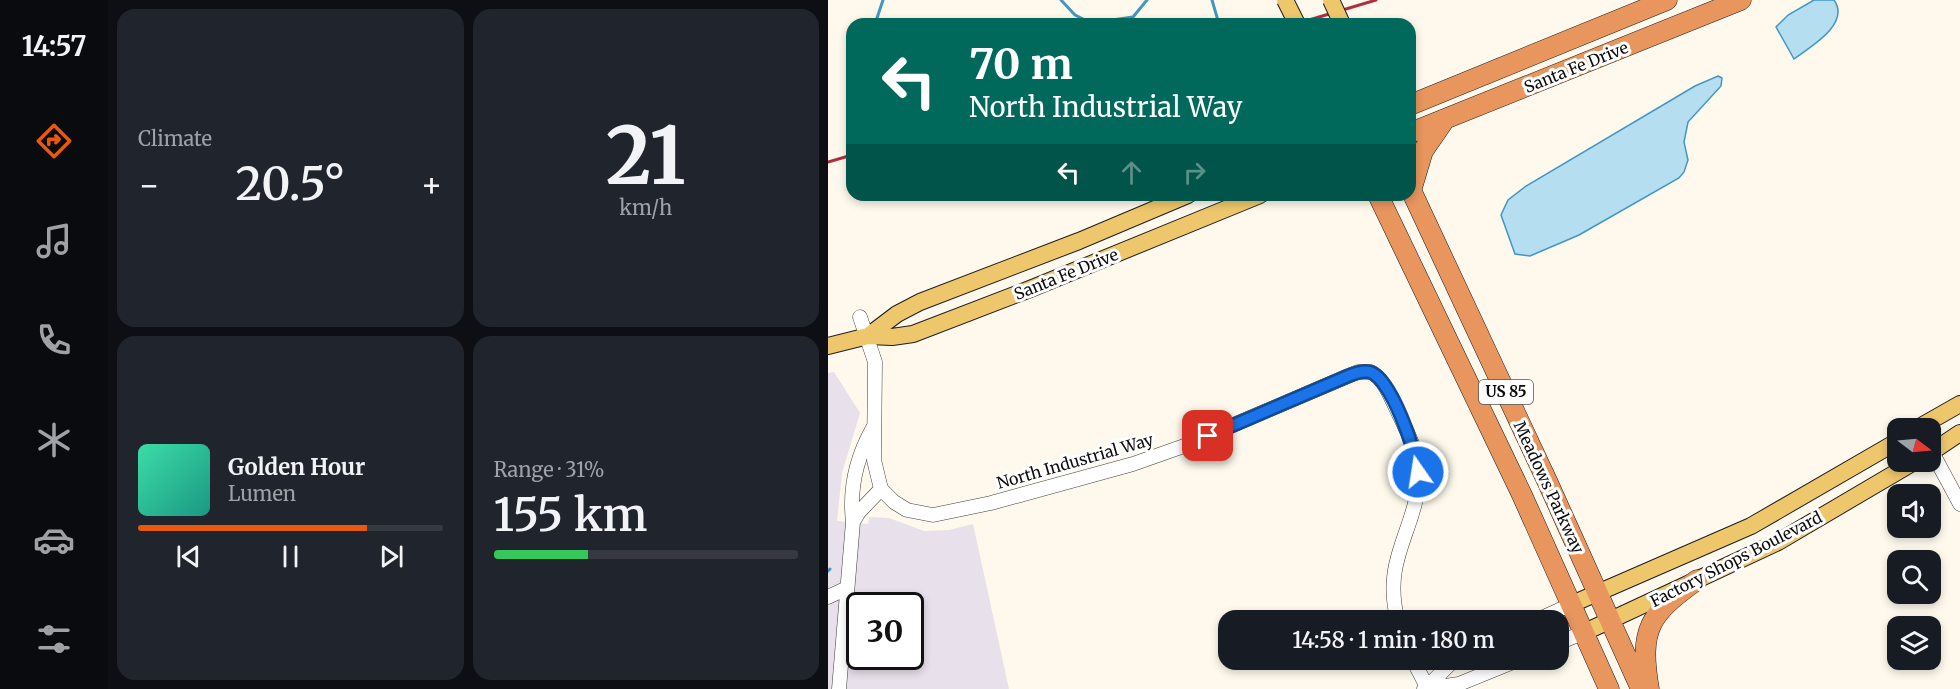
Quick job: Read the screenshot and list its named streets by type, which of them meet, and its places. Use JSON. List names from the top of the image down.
{
  "streets": {
    "highway": ["Santa Fe Drive", "US 85", "Meadows Parkway"],
    "main road": ["Factory Shops Boulevard"],
    "street": ["North Industrial Way"]
  },
  "crossings": [
    ["Santa Fe Drive", "US 85"],
    ["Meadows Parkway", "Factory Shops Boulevard"]
  ],
  "north": "right",
  "page": {
    "tabs": "14:57",
    "tile": [
      "Climate",
      ["21", "km/h"],
      ["Range · 31%", "155 km"]
    ],
    "turn": ["70 m", "North Industrial Way"],
    "heat": ["−", "20.5°", "+"],
    "song": ["Golden Hour", "Lumen"],
    "limit": "30",
    "trip": "14:58 · 1 min · 180 m"
  }
}
